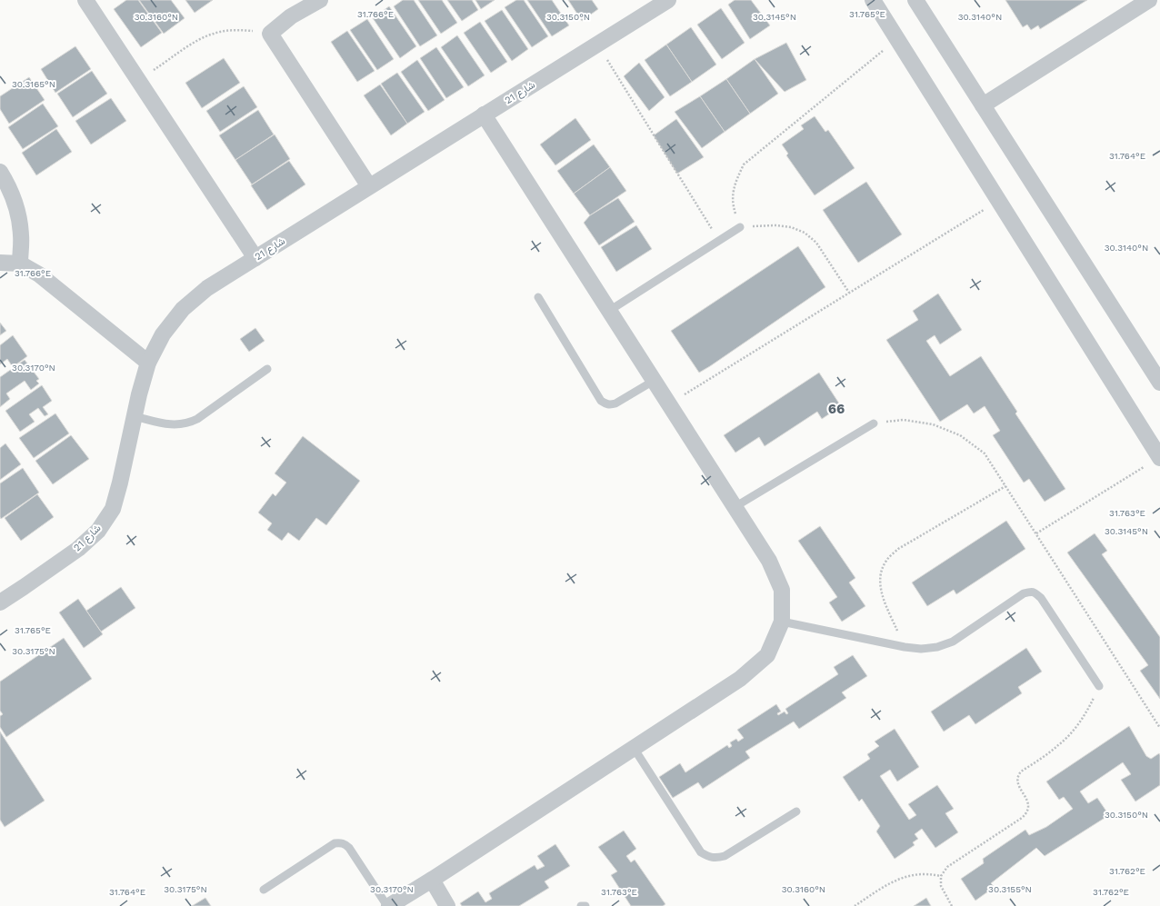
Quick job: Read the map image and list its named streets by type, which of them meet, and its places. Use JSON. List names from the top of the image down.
{
  "streets": {
    "street": ["شارع 21"]
  },
  "districts": ["66"],
  "coordinates": [
    "31.766°E",
    "31.765°E",
    "30.3160°N",
    "30.3150°N",
    "30.3145°N",
    "30.3140°N",
    "30.3165°N",
    "31.764°E",
    "30.3170°N",
    "31.763°E",
    "30.3175°N",
    "31.762°E",
    "30.3155°N"
  ]
}
